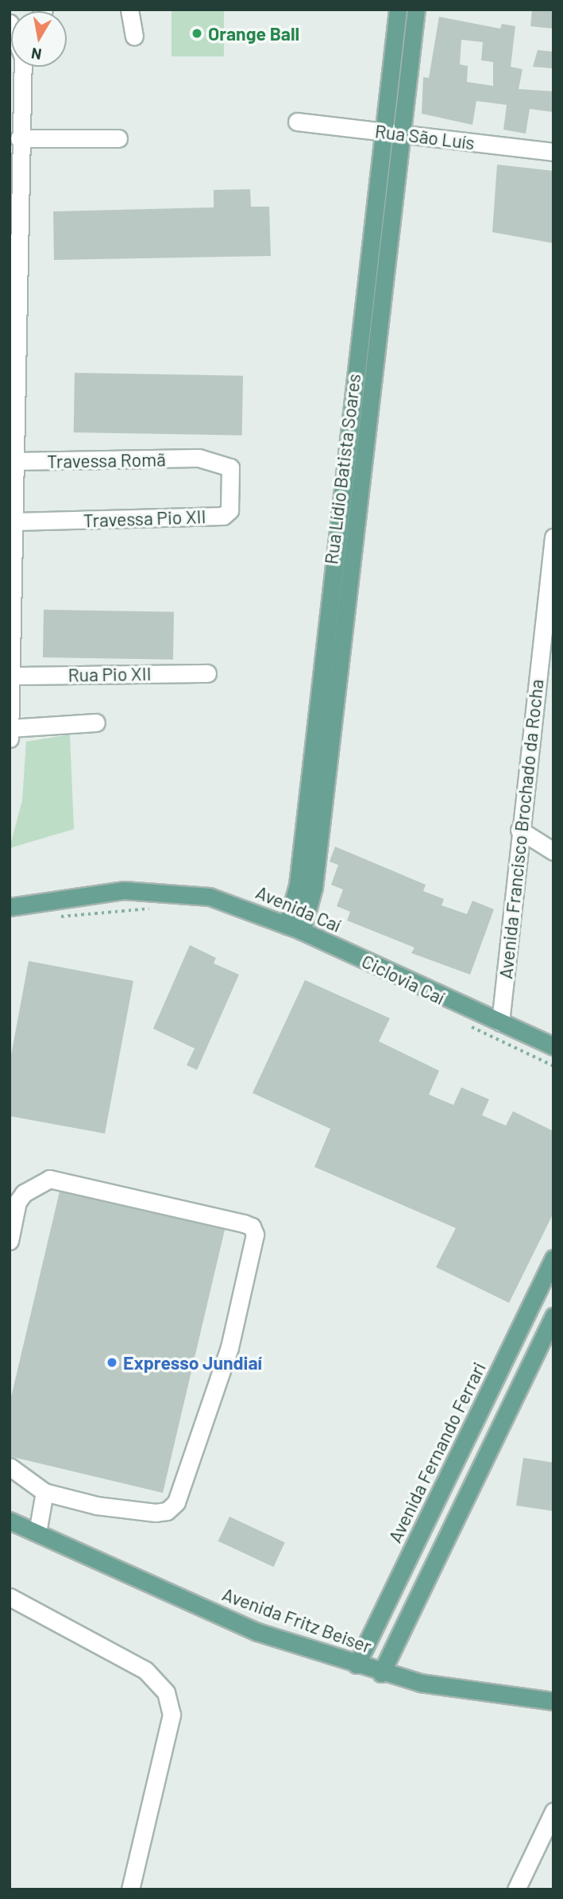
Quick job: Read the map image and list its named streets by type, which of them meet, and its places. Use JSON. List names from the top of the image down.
{
  "streets": {
    "main road": [
      "Rua Lídio Batista Soares",
      "Avenida Caí",
      "Avenida Fernando Ferrari",
      "Avenida Fritz Beiser"
    ],
    "street": [
      "Rua São Luís",
      "Travessa Romã",
      "Travessa Pio XII",
      "Rua Pio XII",
      "Avenida Francisco Brochado da Rocha"
    ]
  },
  "crossings": [
    ["Rua São Luís", "Rua Lídio Batista Soares"],
    ["Travessa Romã", "Travessa Pio XII"],
    ["Rua Lídio Batista Soares", "Avenida Caí"],
    ["Avenida Francisco Brochado da Rocha", "Avenida Caí"],
    ["Avenida Fernando Ferrari", "Avenida Fritz Beiser"]
  ],
  "places": ["Orange Ball", "Expresso Jundiaí"],
  "north": "bottom"
}
